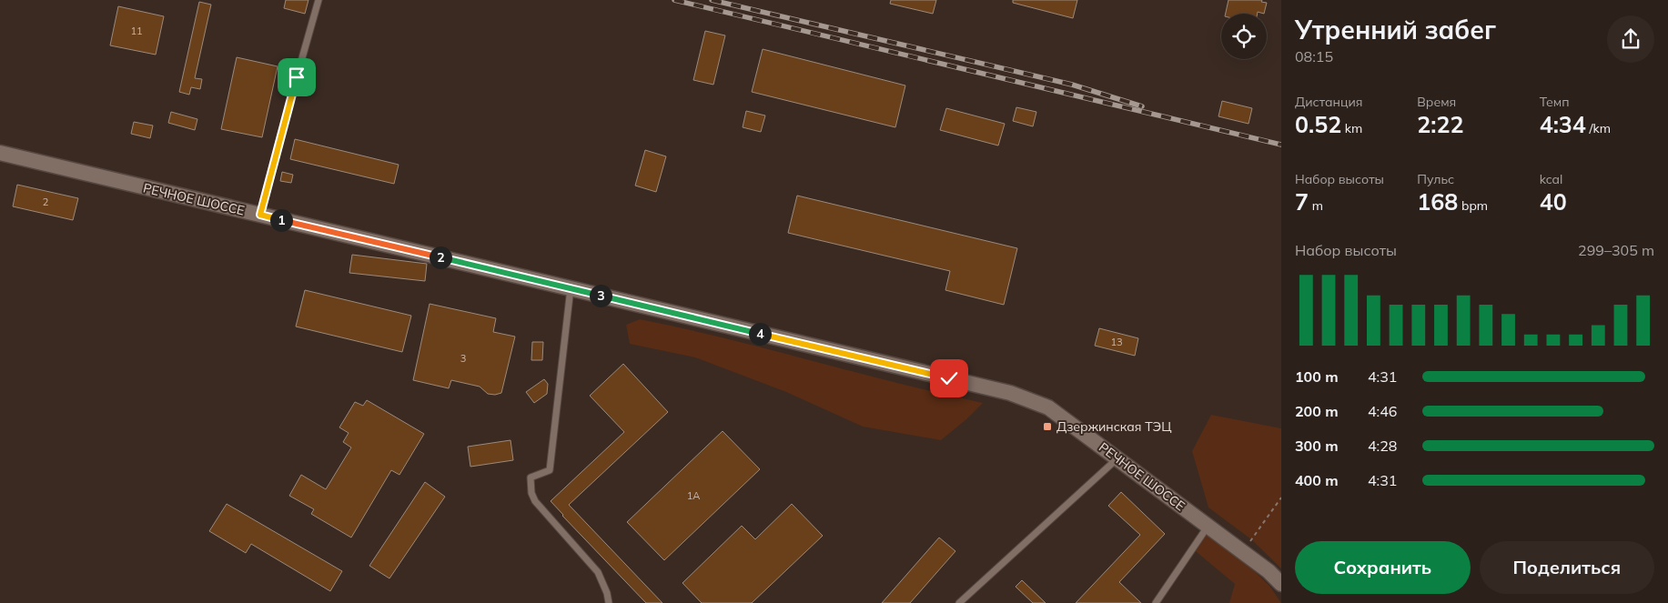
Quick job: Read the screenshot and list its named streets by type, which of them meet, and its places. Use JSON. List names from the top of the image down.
{
  "streets": {
    "street": ["РЕЧНОЕ ШОССЕ"]
  },
  "places": {
    "transit": ["Дзержинская ТЭЦ"]
  },
  "house_numbers": [
    "11",
    "2",
    "13",
    "3",
    "1А"
  ],
  "page": {
    "heading": ["Утренний забег", "08:15"],
    "stats": [
      ["Дистанция", "0.52 km"],
      ["Время", "2:22"],
      ["Темп", "4:34 /km"],
      ["Набор высоты", "7 m"],
      ["Пульс", "168 bpm"],
      ["kcal", "40"]
    ],
    "pins": [
      "1",
      "2",
      "3",
      "4"
    ],
    "chart": ["Набор высоты", "299–305 m"],
    "list": [
      {
        "name": "100 m",
        "note": "4:31"
      },
      {
        "name": "200 m",
        "note": "4:46"
      },
      {
        "name": "300 m",
        "note": "4:28"
      },
      {
        "name": "400 m",
        "note": "4:31"
      }
    ],
    "buttons": ["Сохранить", "Поделиться"]
  }
}
